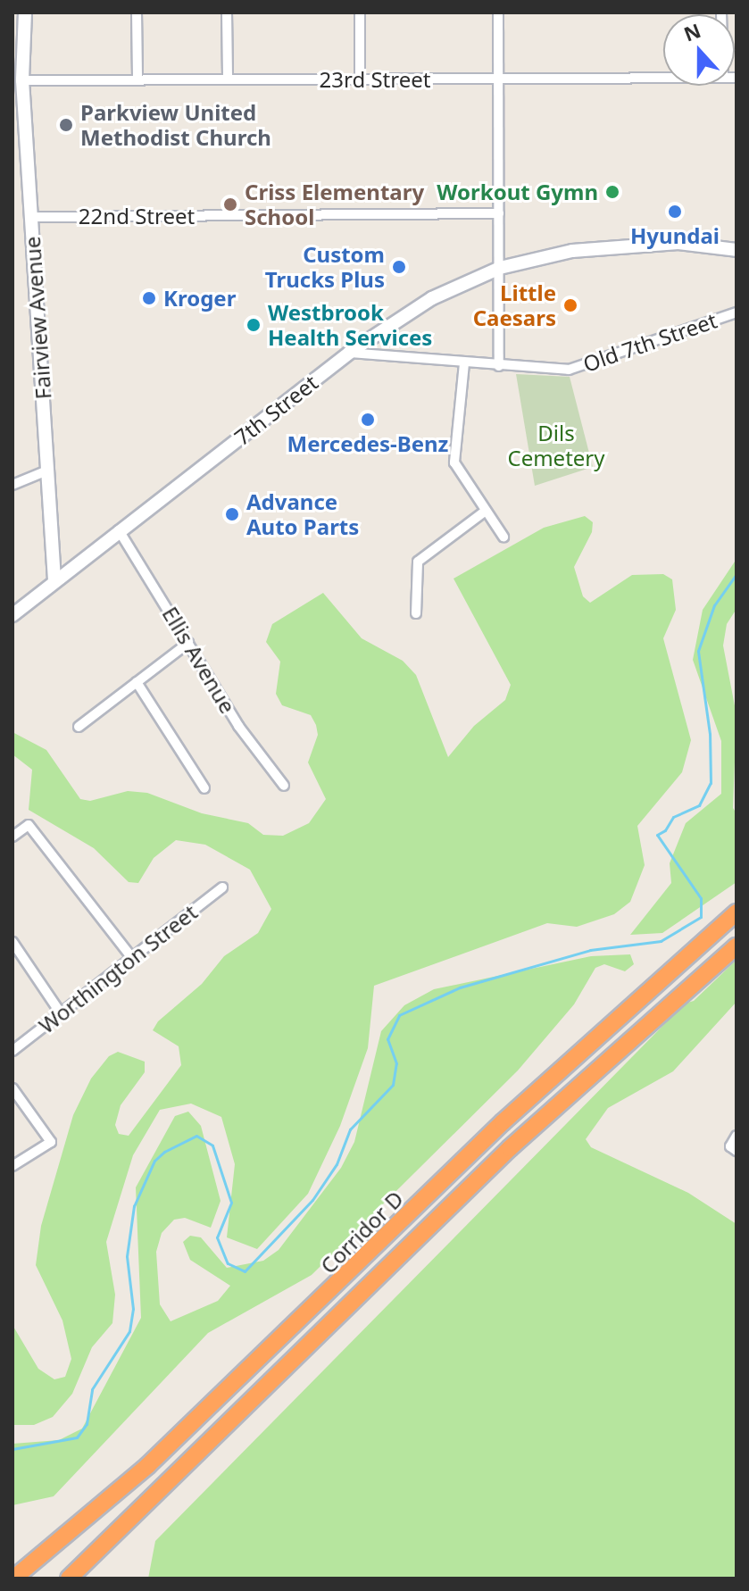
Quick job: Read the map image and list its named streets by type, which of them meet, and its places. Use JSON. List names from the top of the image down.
{
  "streets": {
    "highway": ["Corridor D"],
    "main road": ["Fairview Avenue", "7th Street"],
    "street": [
      "23rd Street",
      "22nd Street",
      "Old 7th Street",
      "Ellis Avenue",
      "Worthington Street"
    ]
  },
  "crossings": [
    ["23rd Street", "Fairview Avenue"],
    ["22nd Street", "Fairview Avenue"],
    ["Fairview Avenue", "7th Street"],
    ["Old 7th Street", "7th Street"],
    ["7th Street", "Ellis Avenue"]
  ],
  "parks": ["Dils Cemetery"],
  "places": [
    "Parkview United Methodist Church",
    "Workout Gymn",
    "Criss Elementary School",
    "Hyundai",
    "Custom Trucks Plus",
    "Kroger",
    "Little Caesars",
    "Westbrook Health Services",
    "Mercedes-Benz",
    "Advance Auto Parts"
  ],
  "north": "top"
}
